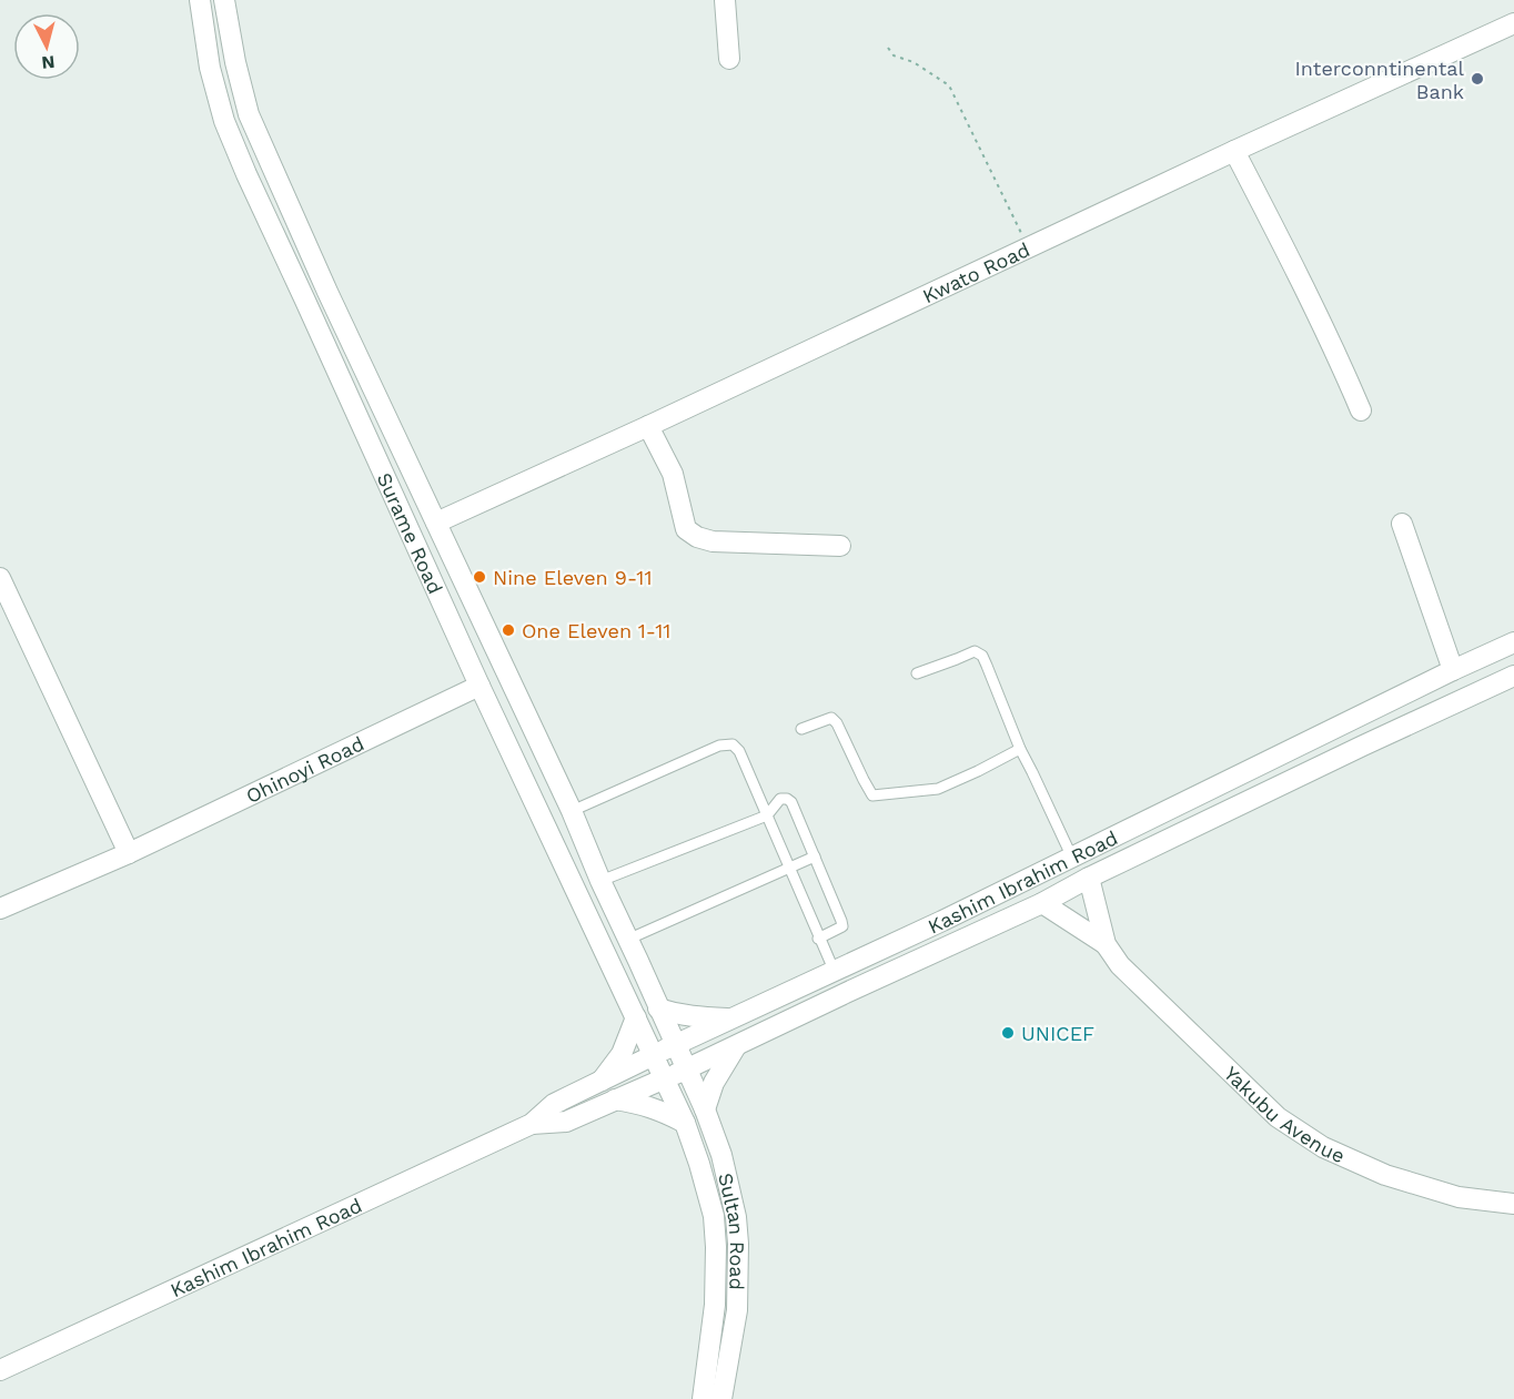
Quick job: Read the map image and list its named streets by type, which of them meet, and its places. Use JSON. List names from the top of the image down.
{
  "streets": {
    "street": [
      "Kwato Road",
      "Surame Road",
      "Ohinoyi Road",
      "Kashim Ibrahim Road",
      "Yakubu Avenue",
      "Sultan Road"
    ]
  },
  "crossings": [
    ["Kwato Road", "Surame Road"],
    ["Surame Road", "Ohinoyi Road"],
    ["Surame Road", "Kashim Ibrahim Road"],
    ["Surame Road", "Sultan Road"],
    ["Kashim Ibrahim Road", "Yakubu Avenue"],
    ["Kashim Ibrahim Road", "Sultan Road"]
  ],
  "places": [
    "Interconntinental Bank",
    "Nine Eleven 9-11",
    "One Eleven 1-11",
    "UNICEF"
  ],
  "north": "bottom"
}
